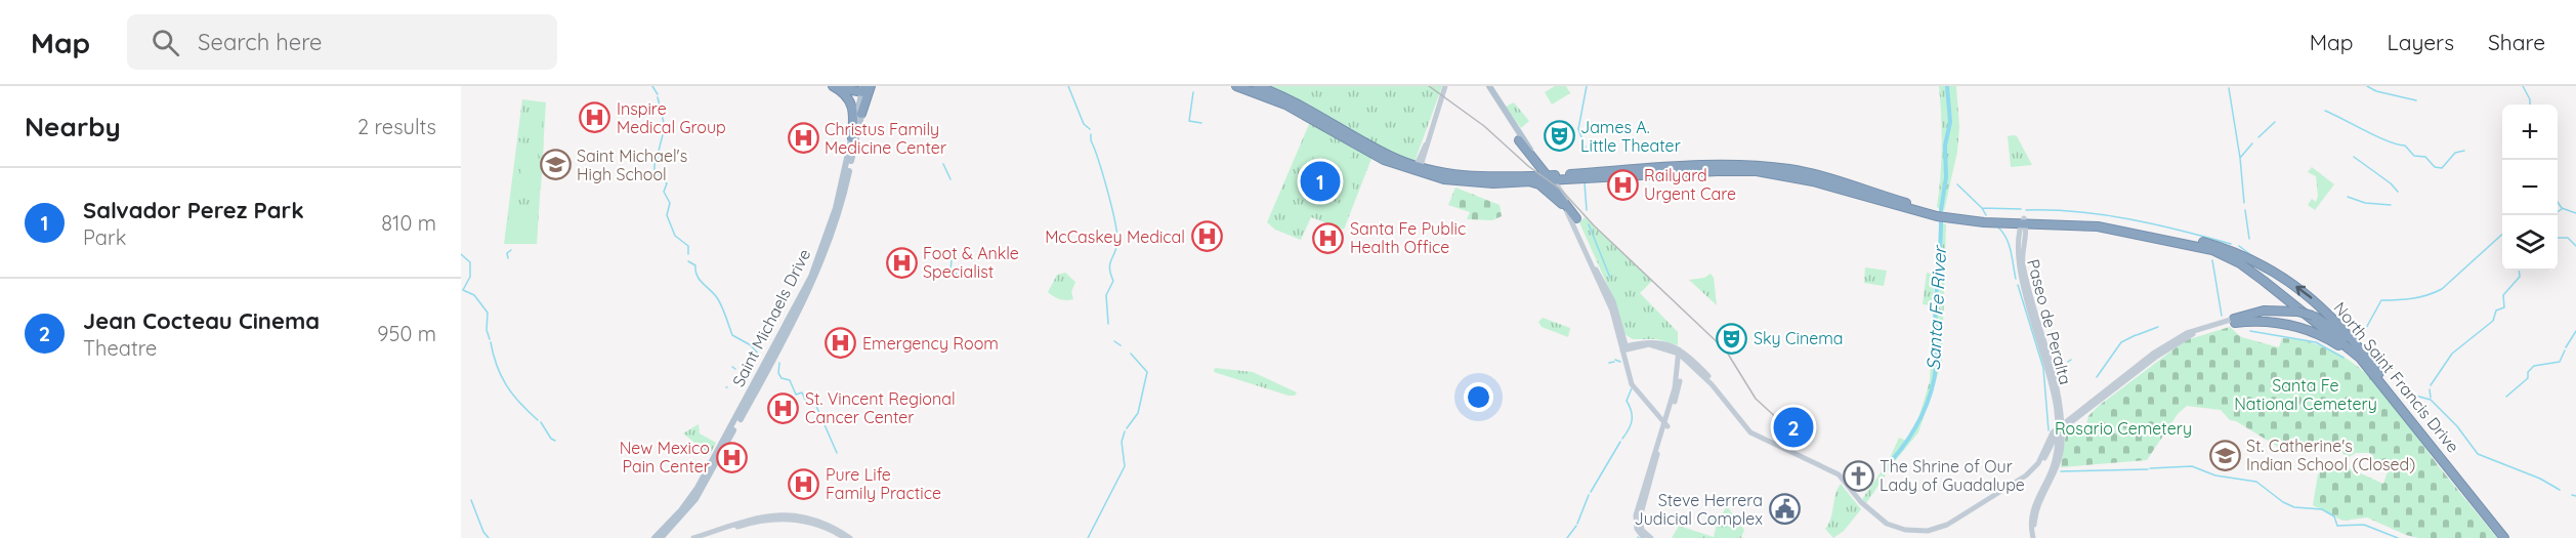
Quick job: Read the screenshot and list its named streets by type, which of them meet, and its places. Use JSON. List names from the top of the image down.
{
  "streets": {
    "highway": ["North Saint Francis Drive"],
    "main road": ["Saint Michaels Drive", "Paseo de Peralta"]
  },
  "crossings": [
    ["Paseo de Peralta", "North Saint Francis Drive"]
  ],
  "water": ["Santa Fe River"],
  "parks": ["Santa Fe National Cemetery", "Rosario Cemetery"],
  "places": {
    "hospital": [
      "Inspire Medical Group",
      "Christus Family Medicine Center",
      "Railyard Urgent Care",
      "McCaskey Medical",
      "Santa Fe Public Health Office",
      "Foot & Ankle Specialist",
      "Emergency Room",
      "St. Vincent Regional Cancer Center",
      "New Mexico Pain Center",
      "Pure Life Family Practice"
    ],
    "theatre": ["James A. Little Theater", "Sky Cinema"],
    "school or university": ["Saint Michael's High School", "St. Catherine's Indian School (Closed)"],
    "church": ["The Shrine of Our Lady of Guadalupe"],
    "public building": ["Steve Herrera Judicial Complex"]
  },
  "page": {
    "header": "Map",
    "search": "Search here",
    "nav": ["Map", "Layers", "Share"],
    "heading": ["Nearby", "2 results"],
    "map_buttons": ["+", "−"],
    "pins": ["1", "2"],
    "list": [
      {
        "mark": "1",
        "name": "Salvador Perez Park",
        "note": "Park",
        "value": "810 m"
      },
      {
        "mark": "2",
        "name": "Jean Cocteau Cinema",
        "note": "Theatre",
        "value": "950 m"
      }
    ]
  }
}
